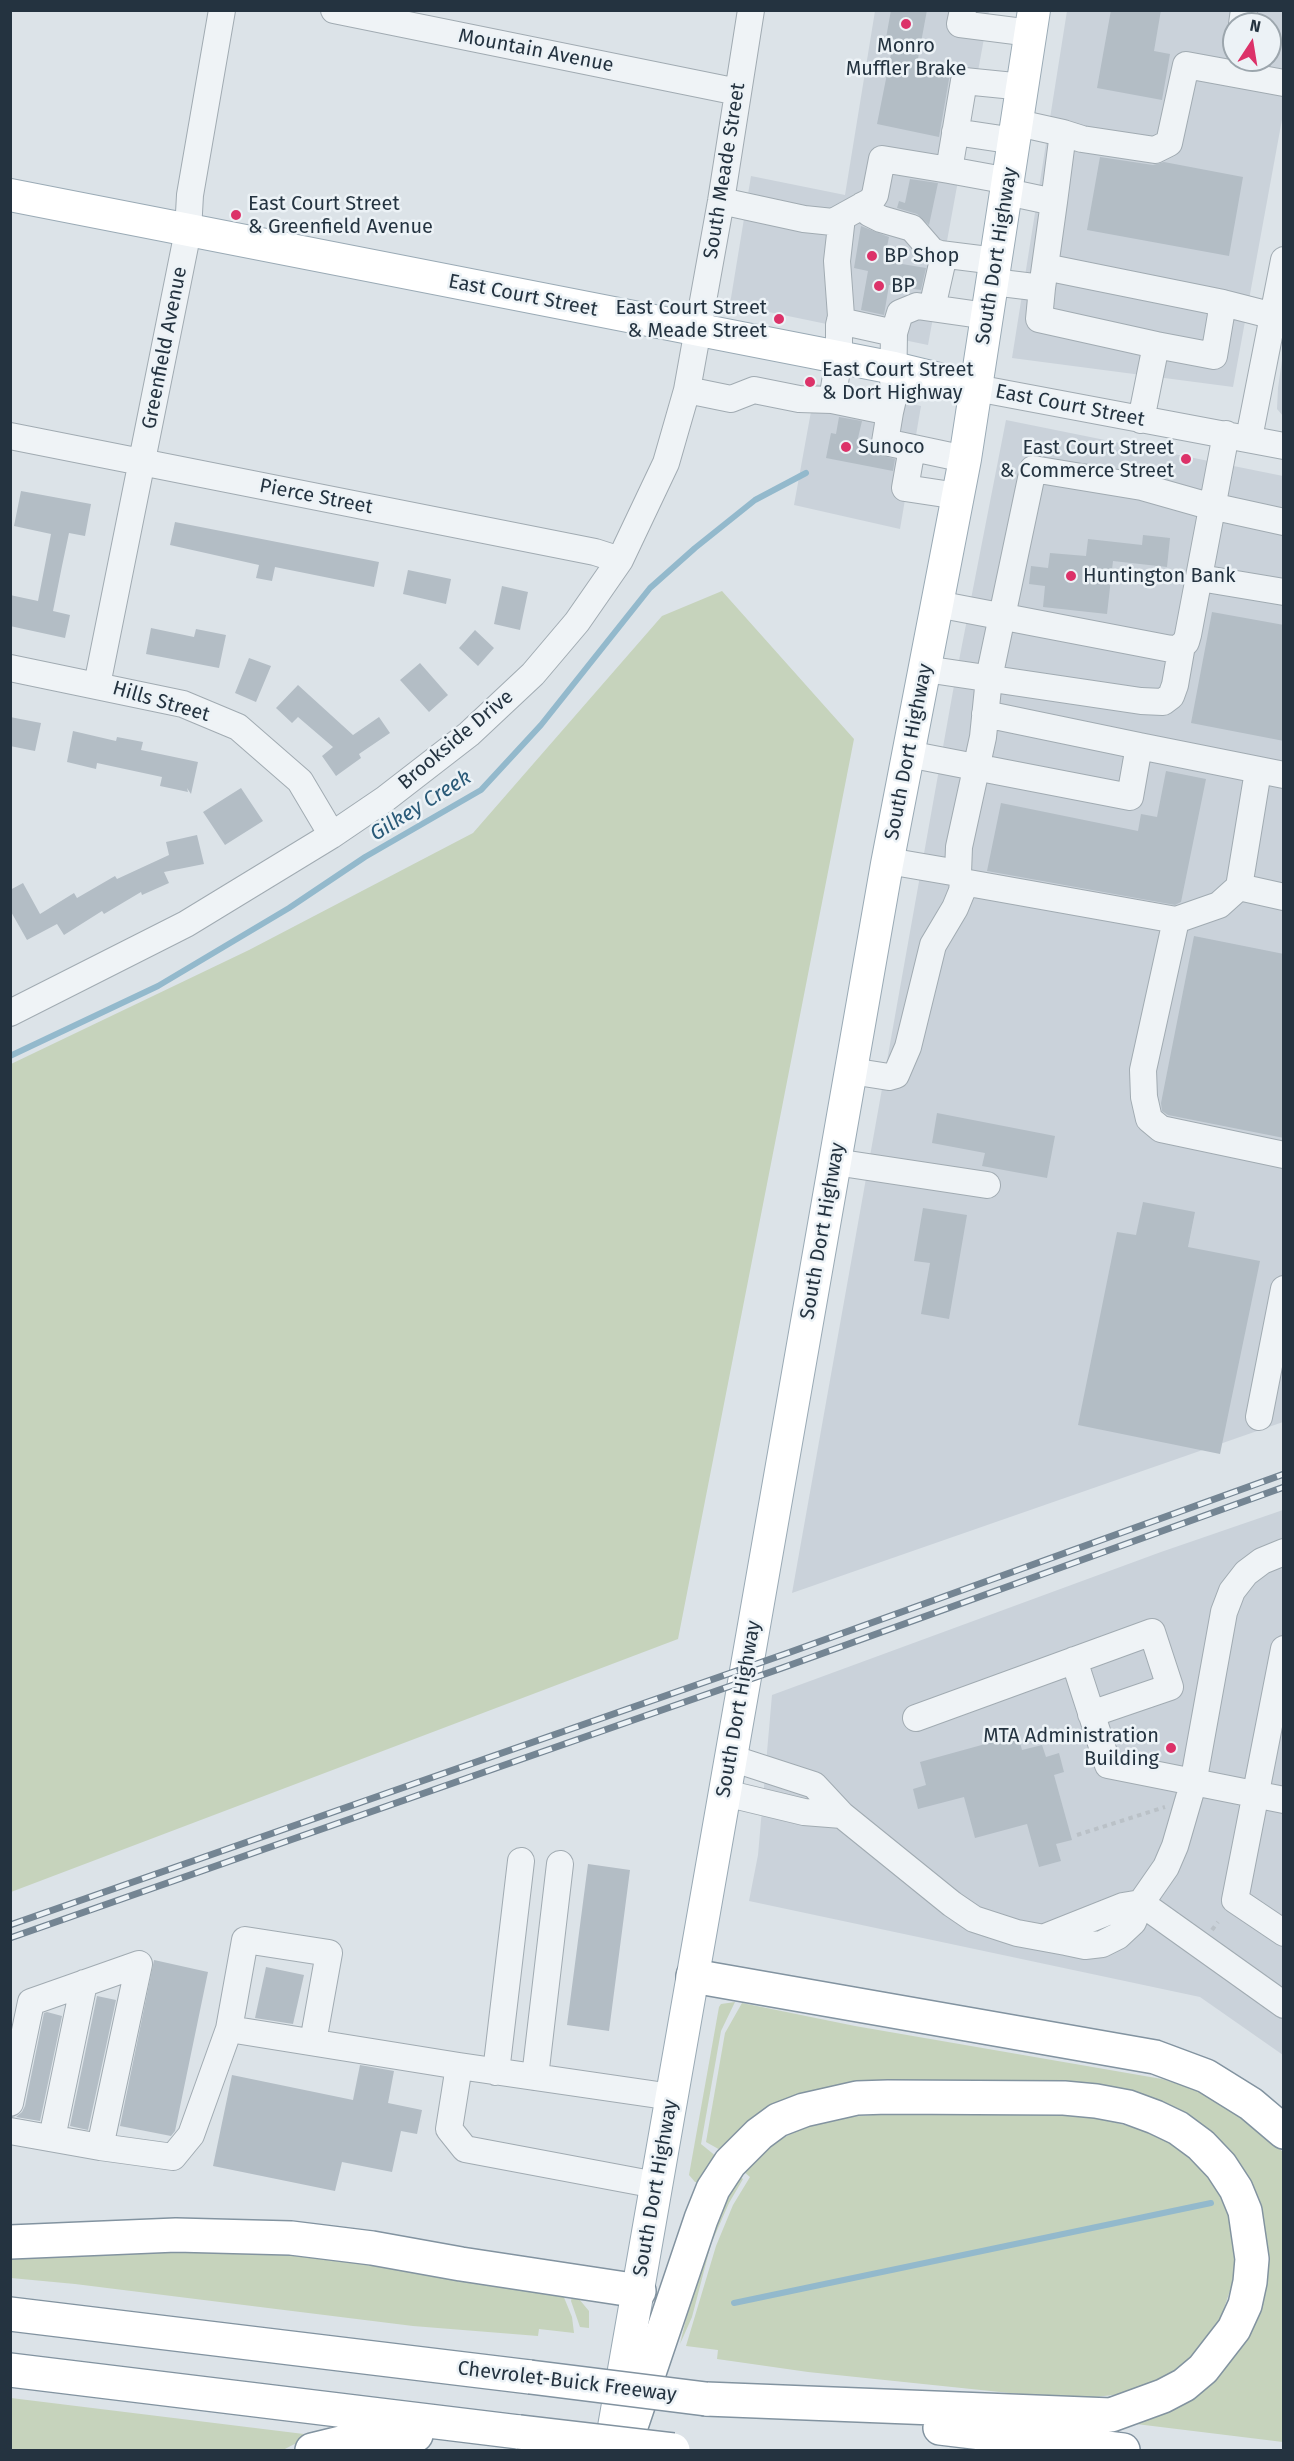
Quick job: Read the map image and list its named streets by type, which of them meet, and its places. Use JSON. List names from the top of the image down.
{
  "streets": {
    "highway": ["Chevrolet-Buick Freeway"],
    "main road": ["South Dort Highway", "East Court Street"],
    "street": [
      "Mountain Avenue",
      "South Meade Street",
      "Greenfield Avenue",
      "Pierce Street",
      "Hills Street",
      "Brookside Drive"
    ]
  },
  "crossings": [
    ["Mountain Avenue", "South Meade Street"],
    ["South Meade Street", "East Court Street"],
    ["South Meade Street", "Brookside Drive"],
    ["South Dort Highway", "East Court Street"],
    ["East Court Street", "Greenfield Avenue"],
    ["East Court Street", "Brookside Drive"],
    ["Greenfield Avenue", "Pierce Street"],
    ["Greenfield Avenue", "Hills Street"],
    ["Pierce Street", "Brookside Drive"],
    ["Hills Street", "Brookside Drive"]
  ],
  "water": ["Gilkey Creek"],
  "places": [
    "Monro Muffler Brake",
    "East Court Street & Greenfield Avenue",
    "BP Shop",
    "BP",
    "East Court Street & Meade Street",
    "East Court Street & Dort Highway",
    "Sunoco",
    "East Court Street & Commerce Street",
    "Huntington Bank",
    "MTA Administration Building"
  ],
  "north": "top"
}
